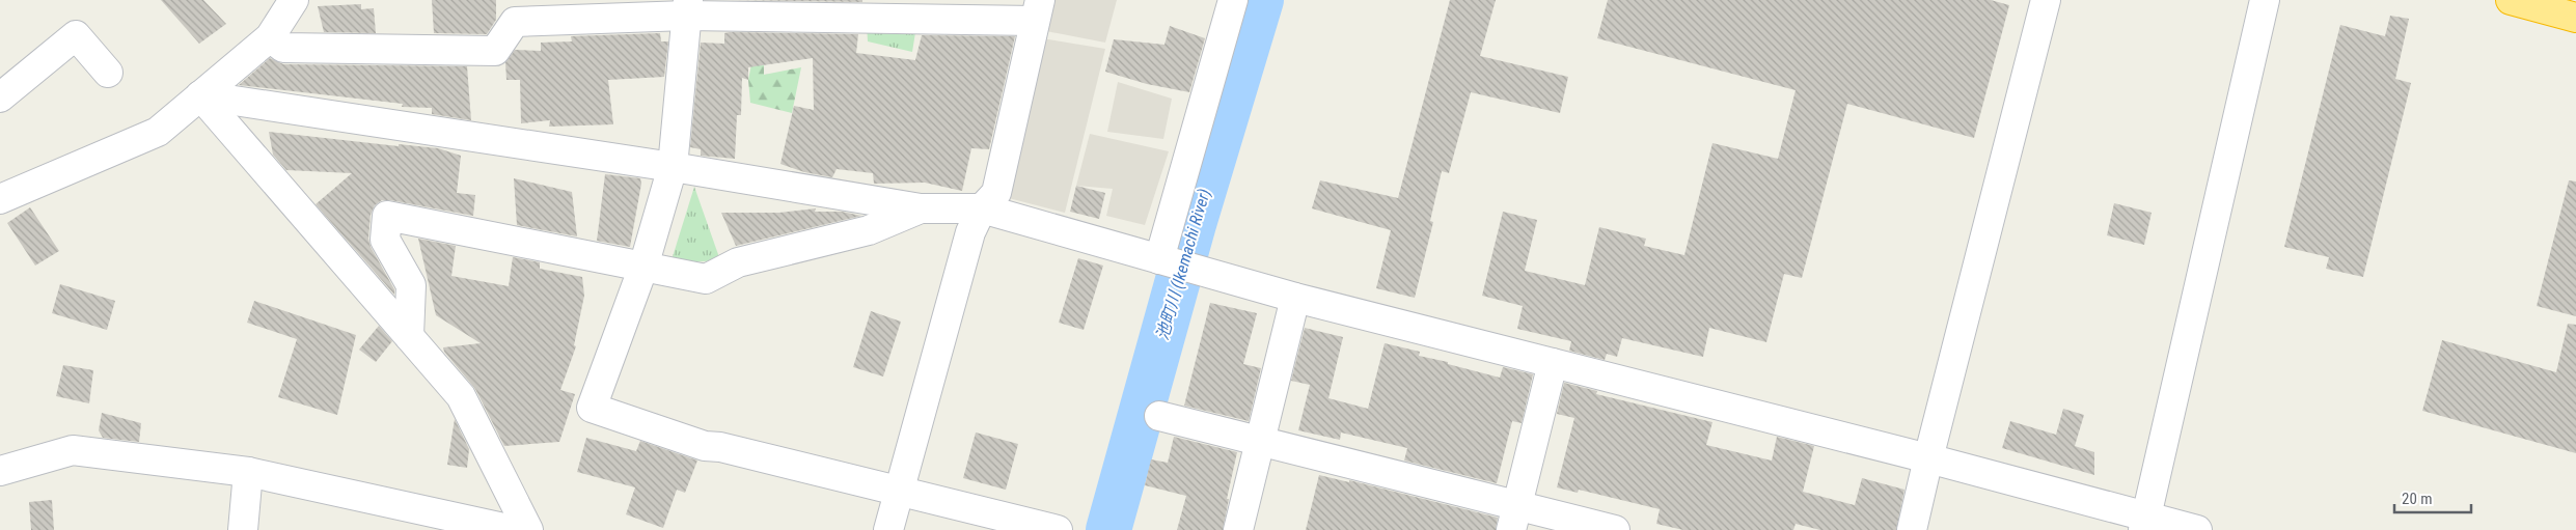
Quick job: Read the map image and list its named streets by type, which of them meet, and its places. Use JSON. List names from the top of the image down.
{
  "water": ["池町川 (Ikemachi River)"],
  "scale_bar": "20 m"
}
